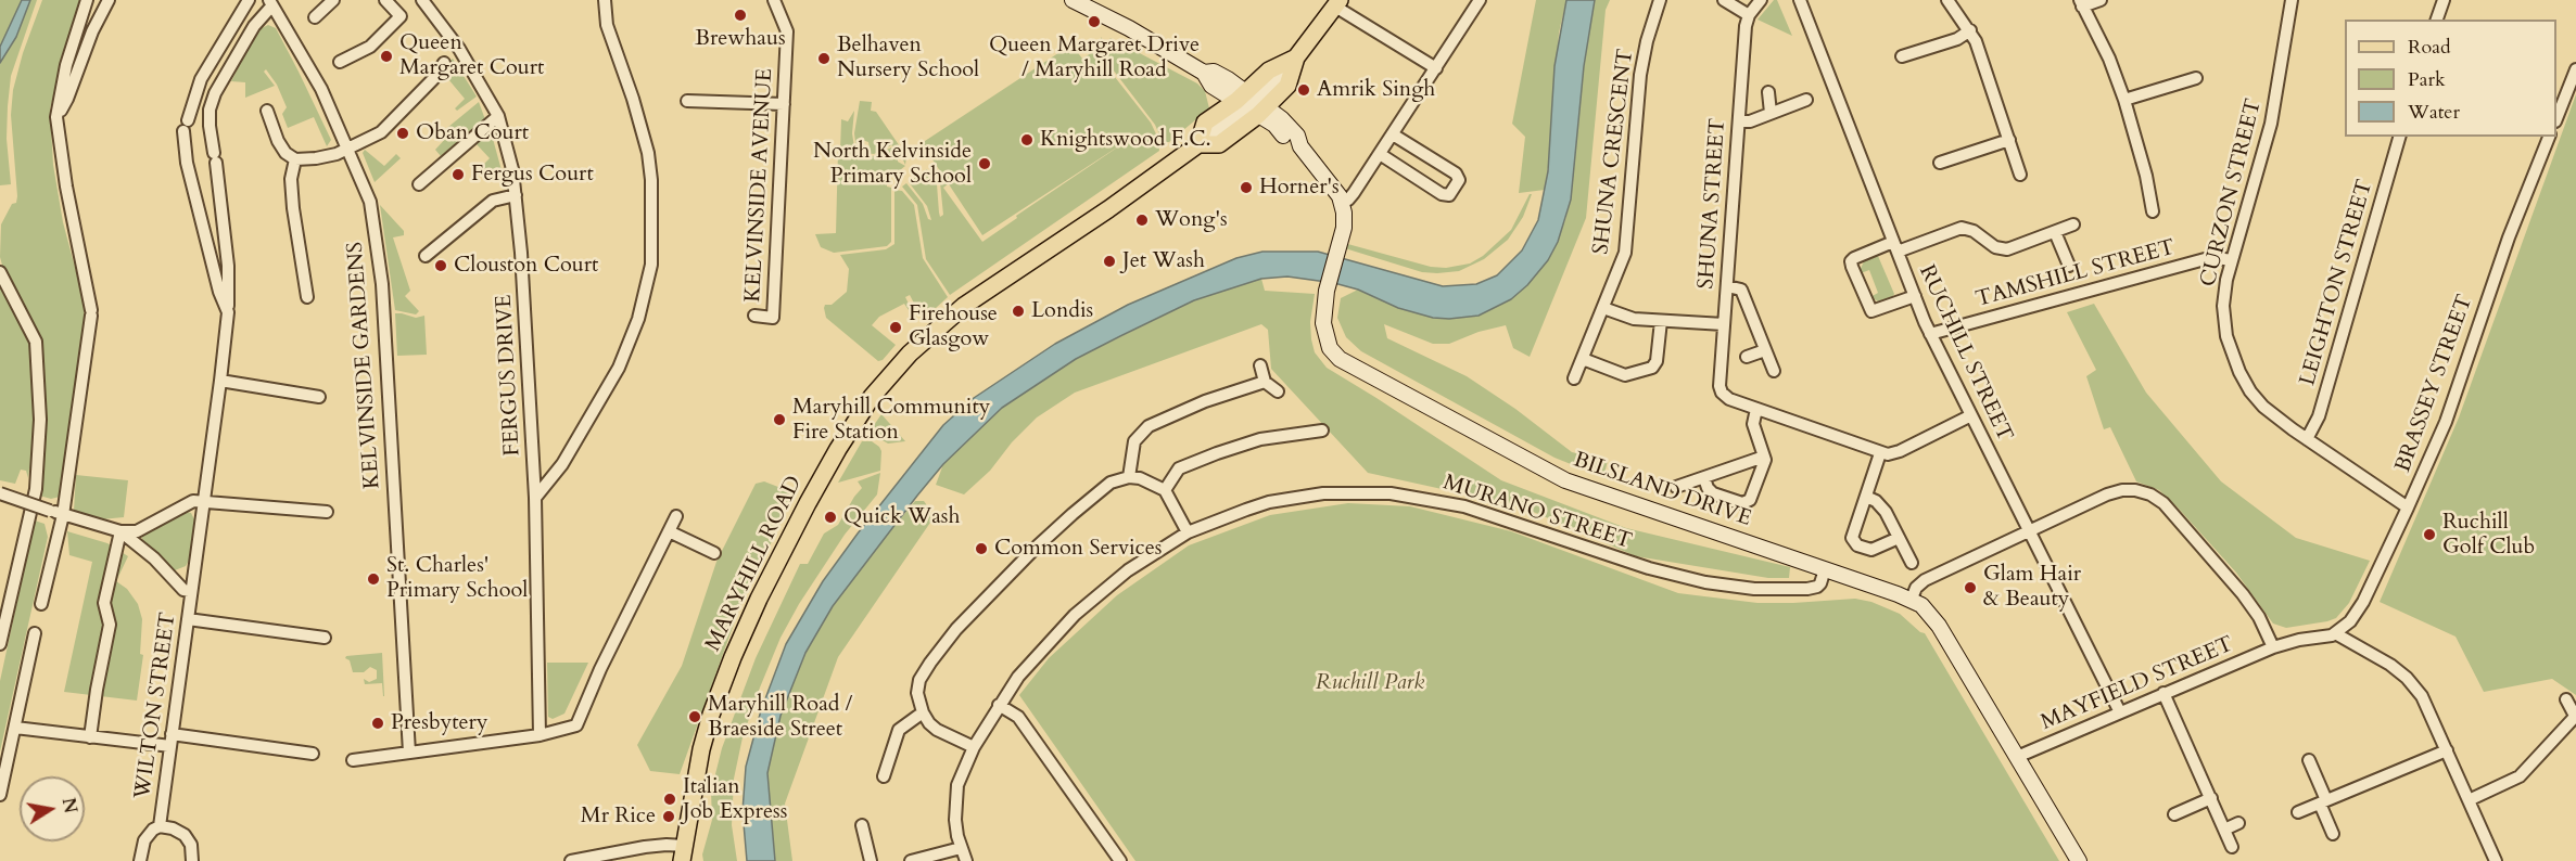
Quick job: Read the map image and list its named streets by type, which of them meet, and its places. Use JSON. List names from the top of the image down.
{
  "streets": {
    "main road": ["BILSLAND DRIVE", "MARYHILL ROAD"],
    "street": [
      "SHUNA CRESCENT",
      "KELVINSIDE AVENUE",
      "CURZON STREET",
      "SHUNA STREET",
      "TAMSHILL STREET",
      "LEIGHTON STREET",
      "RUCHILL STREET",
      "KELVINSIDE GARDENS",
      "FERGUS DRIVE",
      "BRASSEY STREET",
      "MURANO STREET",
      "MAYFIELD STREET",
      "WILTON STREET"
    ]
  },
  "crossings": [
    ["CURZON STREET", "TAMSHILL STREET"],
    ["CURZON STREET", "LEIGHTON STREET"],
    ["CURZON STREET", "BRASSEY STREET"],
    ["TAMSHILL STREET", "RUCHILL STREET"],
    ["RUCHILL STREET", "MAYFIELD STREET"],
    ["KELVINSIDE GARDENS", "WILTON STREET"],
    ["BRASSEY STREET", "MAYFIELD STREET"],
    ["BILSLAND DRIVE", "MURANO STREET"],
    ["BILSLAND DRIVE", "MAYFIELD STREET"]
  ],
  "parks": ["Ruchill Park"],
  "places": [
    "Brewhaus",
    "Queen Margaret Drive / Maryhill Road",
    "Queen Margaret Court",
    "Belhaven Nursery School",
    "Amrik Singh",
    "Oban Court",
    "Knightswood F.C.",
    "North Kelvinside Primary School",
    "Fergus Court",
    "Horner's",
    "Wong's",
    "Jet Wash",
    "Clouston Court",
    "Londis",
    "Firehouse Glasgow",
    "Maryhill Community Fire Station",
    "Quick Wash",
    "Ruchill Golf Club",
    "Common Services",
    "St. Charles' Primary School",
    "Glam Hair & Beauty",
    "Maryhill Road / Braeside Street",
    "Presbytery",
    "Italian Job Express",
    "Mr Rice"
  ],
  "legend": ["Road", "Park", "Water"],
  "north": "right"
}
